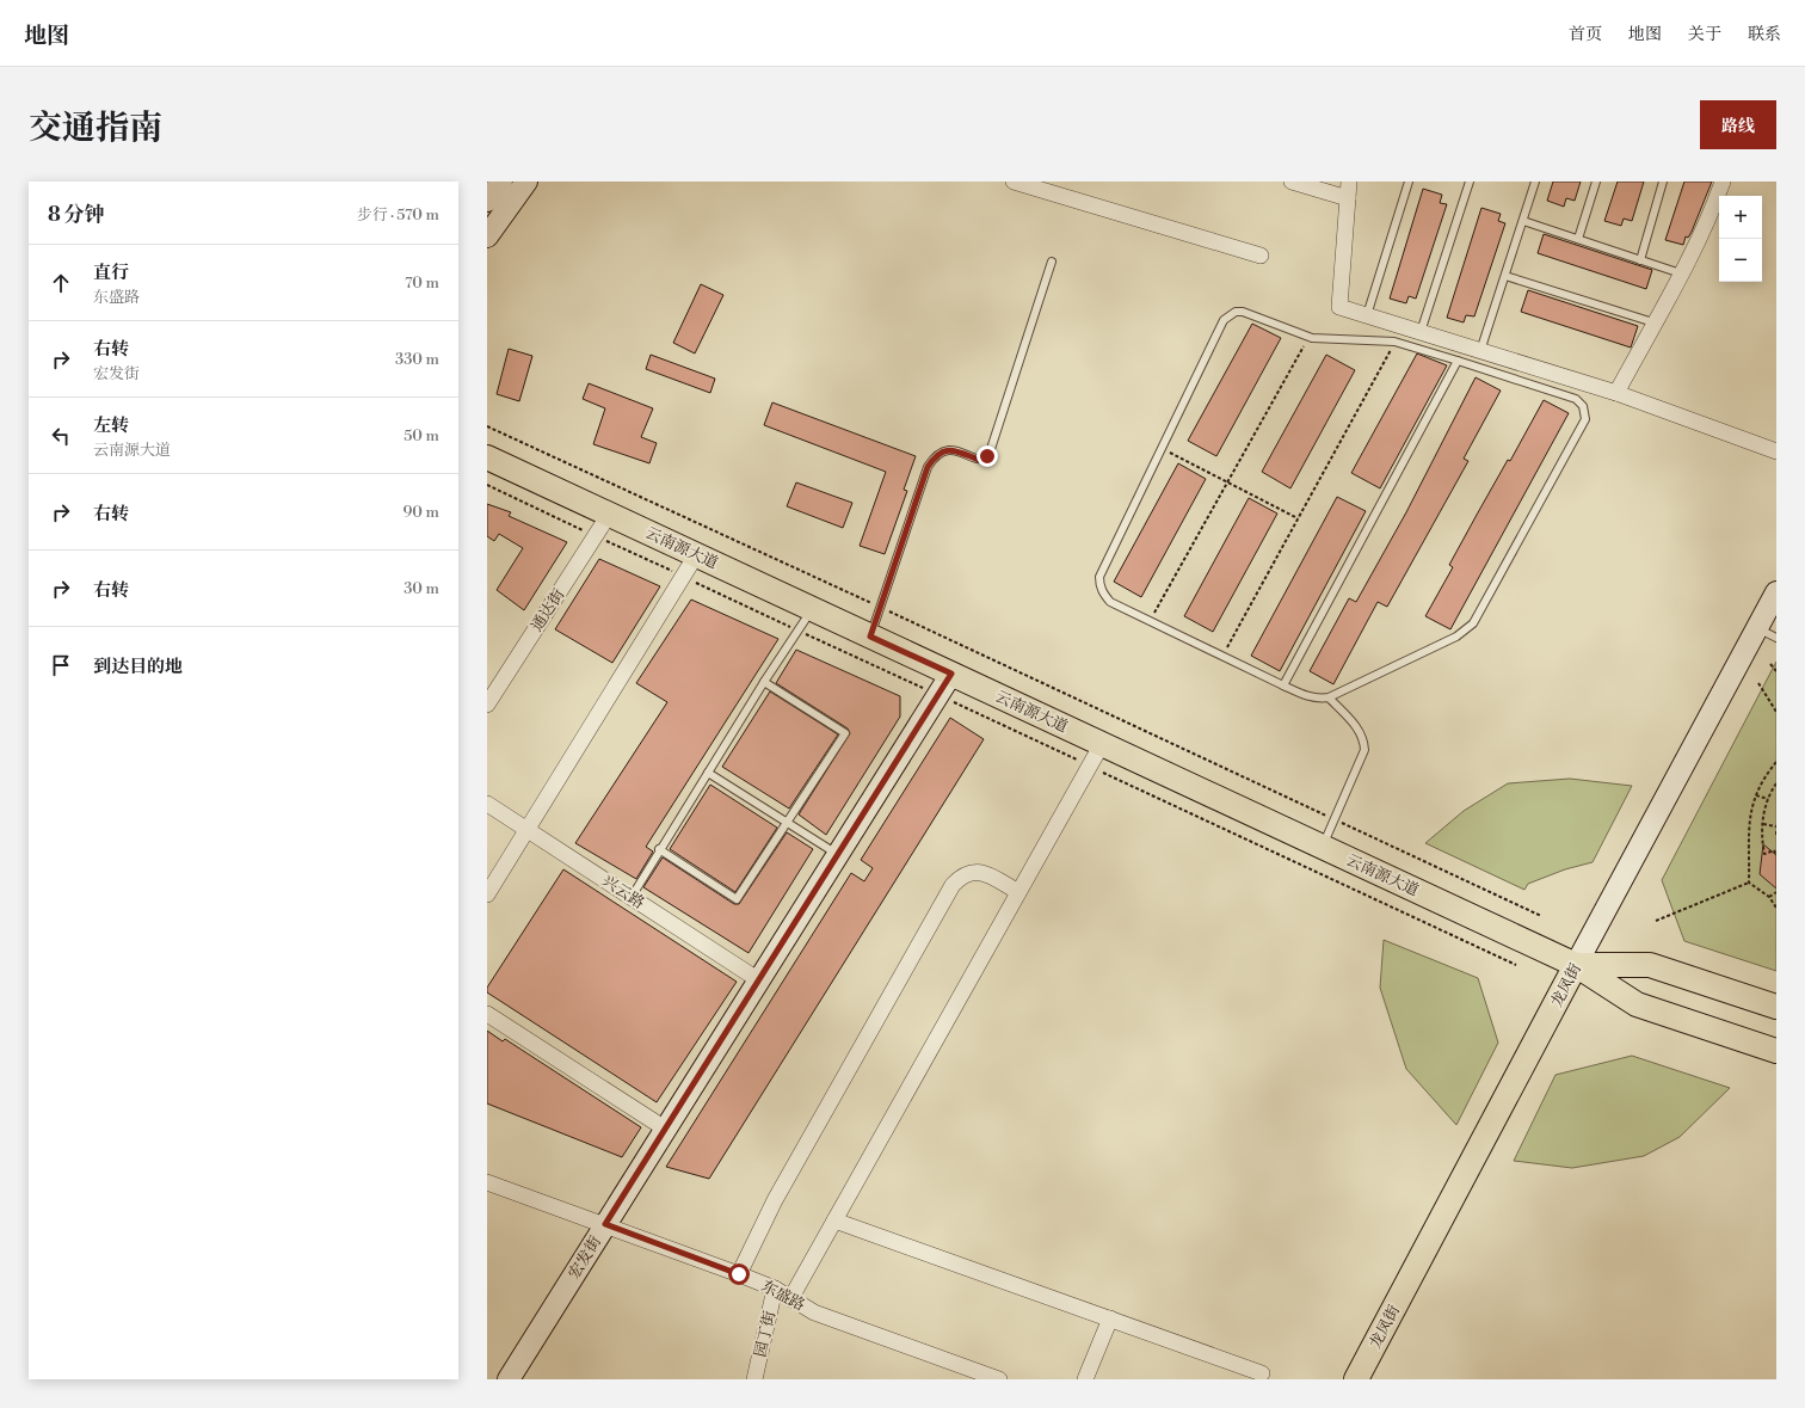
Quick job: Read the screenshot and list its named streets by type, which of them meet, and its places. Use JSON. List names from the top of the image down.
{
  "streets": {
    "main road": ["云南源大道", "龙凤街"],
    "street": [
      "通达街",
      "兴云路",
      "宏发街",
      "东盛路",
      "园丁街"
    ]
  },
  "crossings": [
    ["云南源大道", "通达街"],
    ["云南源大道", "龙凤街"],
    ["云南源大道", "宏发街"],
    ["兴云路", "宏发街"],
    ["宏发街", "东盛路"],
    ["东盛路", "园丁街"]
  ],
  "page": {
    "header": "地图",
    "nav": [
      "首页",
      "地图",
      "关于",
      "联系"
    ],
    "title": "交通指南",
    "buttons": "路线",
    "heading": ["8 分钟", "步行 · 570 m"],
    "map_buttons": ["+", "−"],
    "list": [
      ["直行", "东盛路", "70 m"],
      ["右转", "宏发街", "330 m"],
      ["左转", "云南源大道", "50 m"],
      ["右转", "90 m"],
      ["右转", "30 m"],
      "到达目的地"
    ]
  }
}
